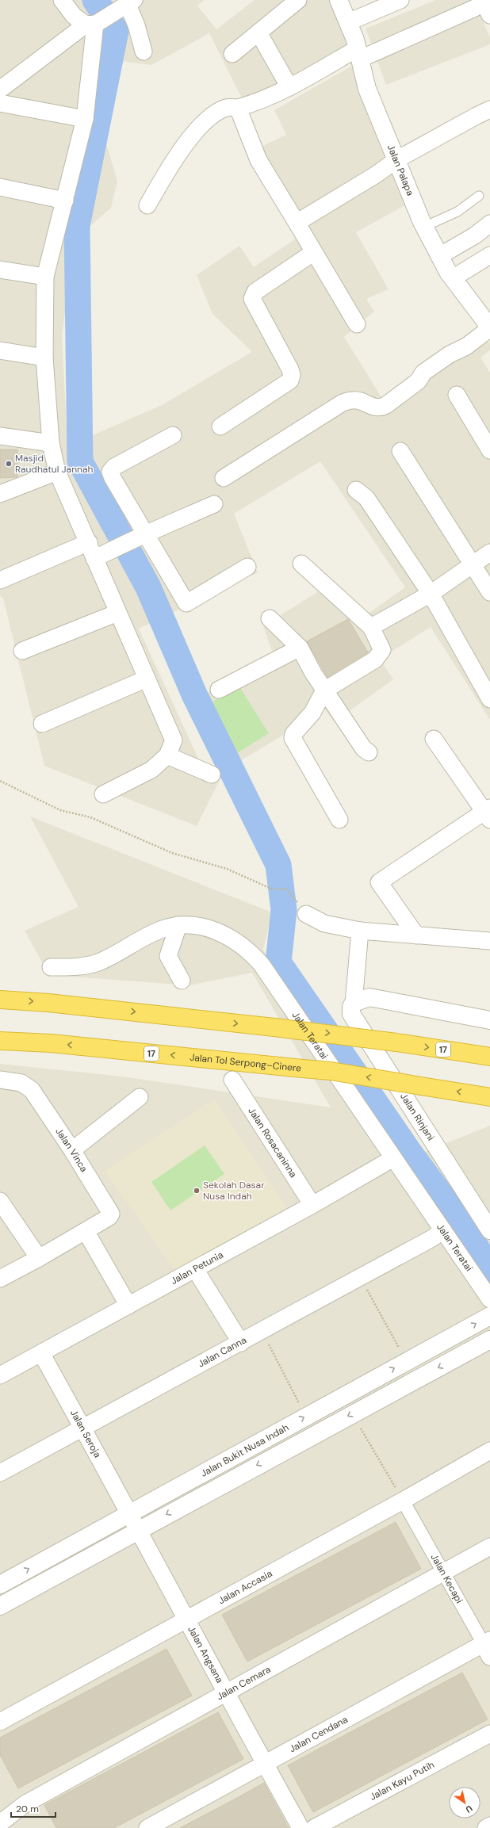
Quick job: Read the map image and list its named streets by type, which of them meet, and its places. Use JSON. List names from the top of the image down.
{
  "streets": {
    "highway": ["17", "Jalan Tol Serpong–Cinere"],
    "street": [
      "Jalan Palapa",
      "Jalan Teratai",
      "Jalan Rinjani",
      "Jalan Rosacaninna",
      "Jalan Vinca",
      "Jalan Petunia",
      "Jalan Canna",
      "Jalan Seroja",
      "Jalan Bukit Nusa Indah",
      "Jalan Kecapi",
      "Jalan Accasia",
      "Jalan Angsana",
      "Jalan Cemara",
      "Jalan Cendana",
      "Jalan Kayu Putih"
    ]
  },
  "crossings": [
    ["Jalan Teratai", "Jalan Petunia"],
    ["Jalan Teratai", "Jalan Canna"],
    ["Jalan Rosacaninna", "Jalan Petunia"],
    ["Jalan Petunia", "Jalan Seroja"],
    ["Jalan Canna", "Jalan Seroja"],
    ["Jalan Seroja", "Jalan Bukit Nusa Indah"],
    ["Jalan Seroja", "Jalan Angsana"],
    ["Jalan Bukit Nusa Indah", "Jalan Angsana"],
    ["Jalan Kecapi", "Jalan Accasia"],
    ["Jalan Kecapi", "Jalan Cemara"],
    ["Jalan Kecapi", "Jalan Cendana"],
    ["Jalan Accasia", "Jalan Angsana"],
    ["Jalan Angsana", "Jalan Cemara"],
    ["Jalan Angsana", "Jalan Cendana"]
  ],
  "places": ["Masjid Raudhatul Jannah", "Sekolah Dasar Nusa Indah"],
  "scale_bar": "20 m",
  "north": "bottom right"
}
